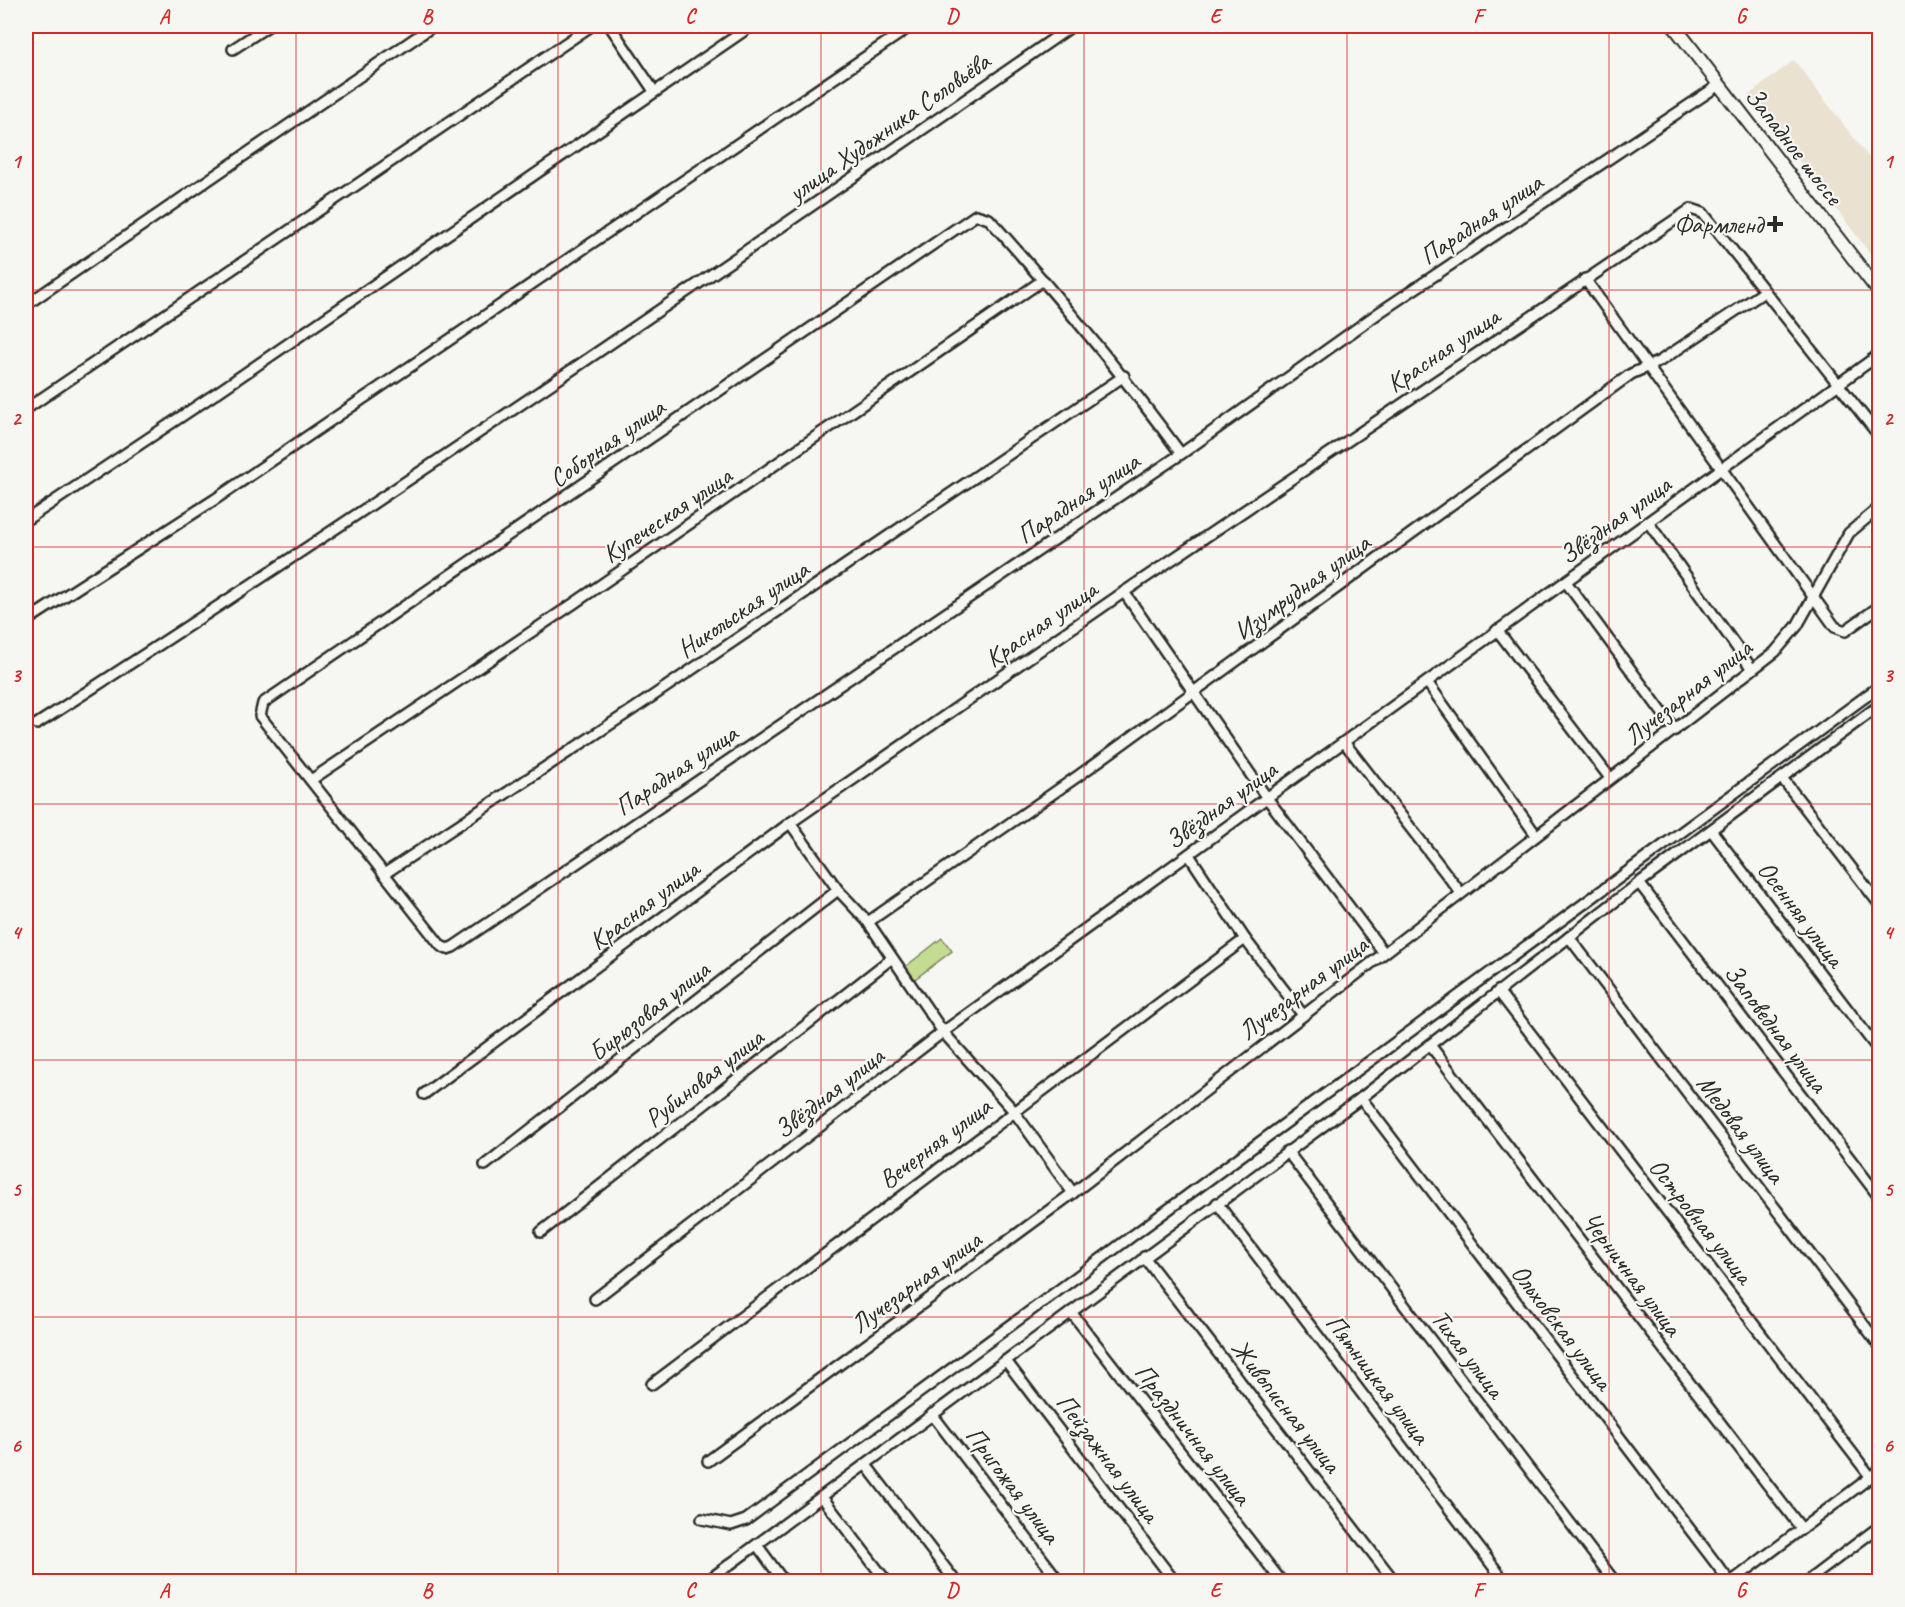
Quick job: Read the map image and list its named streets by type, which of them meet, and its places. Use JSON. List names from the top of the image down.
{
  "streets": {
    "main road": ["Западное шоссе"],
    "street": [
      "улица Художника Соловьёва",
      "Парадная улица",
      "Красная улица",
      "Соборная улица",
      "Купеческая улица",
      "Звёздная улица",
      "Изумрудная улица",
      "Никольская улица",
      "Лучезарная улица",
      "Осенняя улица",
      "Бирюзовая улица",
      "Заповедная улица",
      "Рубиновая улица",
      "Медовая улица",
      "Вечерняя улица",
      "Островная улица",
      "Черничная улица",
      "Ольховская улица",
      "Тихая улица",
      "Пятницкая улица",
      "Живописная улица",
      "Праздничная улица",
      "Пейзажная улица",
      "Пригожая улица"
    ]
  },
  "crossings": [
    ["Западное шоссе", "Парадная улица"],
    ["Парадная улица", "Соборная улица"],
    ["Парадная улица", "Купеческая улица"],
    ["Парадная улица", "Никольская улица"],
    ["Красная улица", "Изумрудная улица"]
  ],
  "places": {
    "health": ["Фармленд"]
  },
  "grid": {
    "columns": [
      "A",
      "B",
      "C",
      "D",
      "E",
      "F",
      "G"
    ],
    "rows": [
      "1",
      "2",
      "3",
      "4",
      "5",
      "6"
    ]
  }
}
